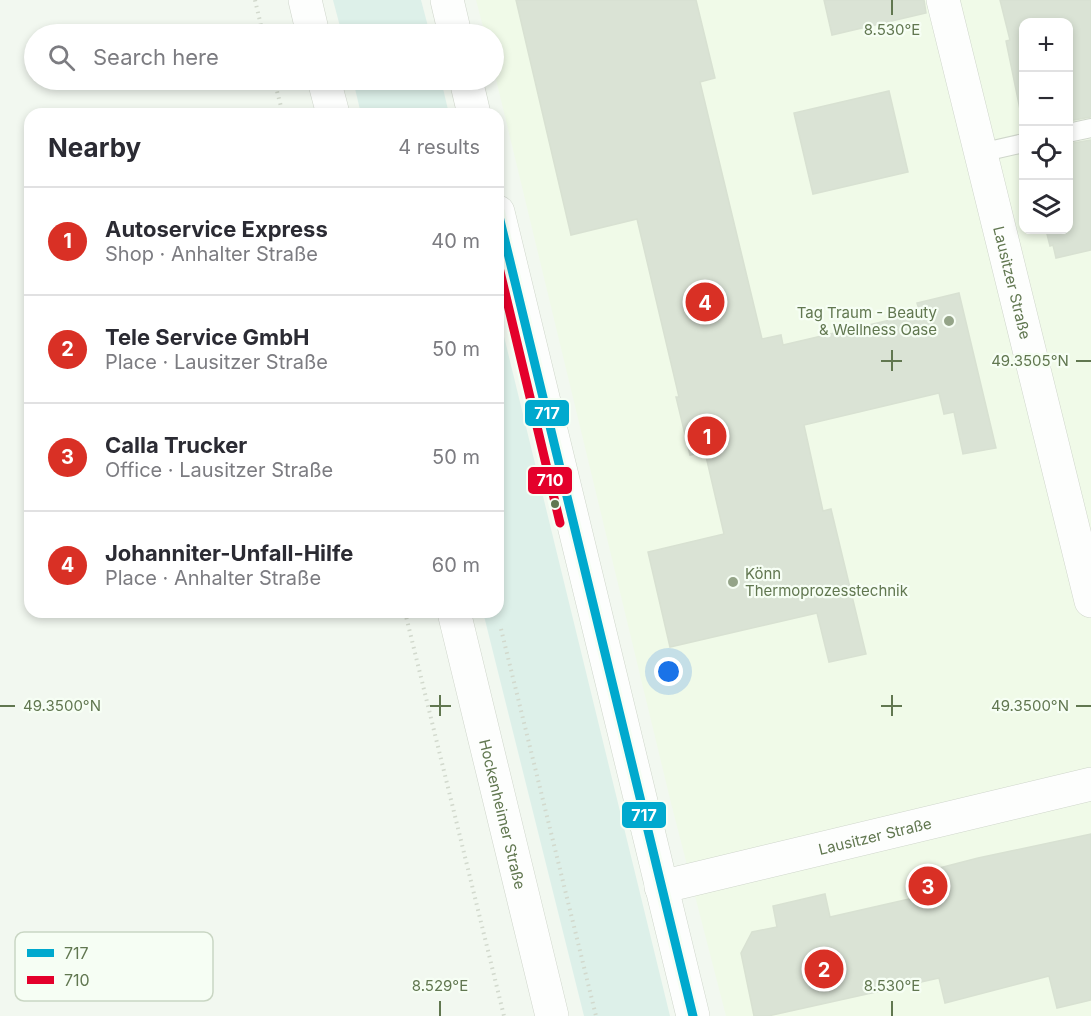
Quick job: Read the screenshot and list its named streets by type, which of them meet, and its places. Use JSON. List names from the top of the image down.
{
  "streets": {
    "street": ["Lausitzer Straße", "Hockenheimer Straße"]
  },
  "places": ["Tag Traum - Beauty & Wellness Oase", "Könn Thermoprozesstechnik"],
  "lines": ["transit line 717", "transit line 710"],
  "legend": ["717", "710"],
  "page": {
    "map_buttons": ["+", "−"],
    "search": "Search here",
    "heading": ["Nearby", "4 results"],
    "list": [
      {
        "mark": "1",
        "name": "Autoservice Express",
        "note": "Shop · Anhalter Straße",
        "value": "40 m"
      },
      {
        "mark": "2",
        "name": "Tele Service GmbH",
        "note": "Place · Lausitzer Straße",
        "value": "50 m"
      },
      {
        "mark": "3",
        "name": "Calla Trucker",
        "note": "Office · Lausitzer Straße",
        "value": "50 m"
      },
      {
        "mark": "4",
        "name": "Johanniter-Unfall-Hilfe",
        "note": "Place · Anhalter Straße",
        "value": "60 m"
      }
    ],
    "pins": [
      "4",
      "1",
      "3",
      "2"
    ]
  },
  "coordinates": [
    "8.530°E",
    "49.3505°N",
    "49.3500°N",
    "8.529°E"
  ]
}
